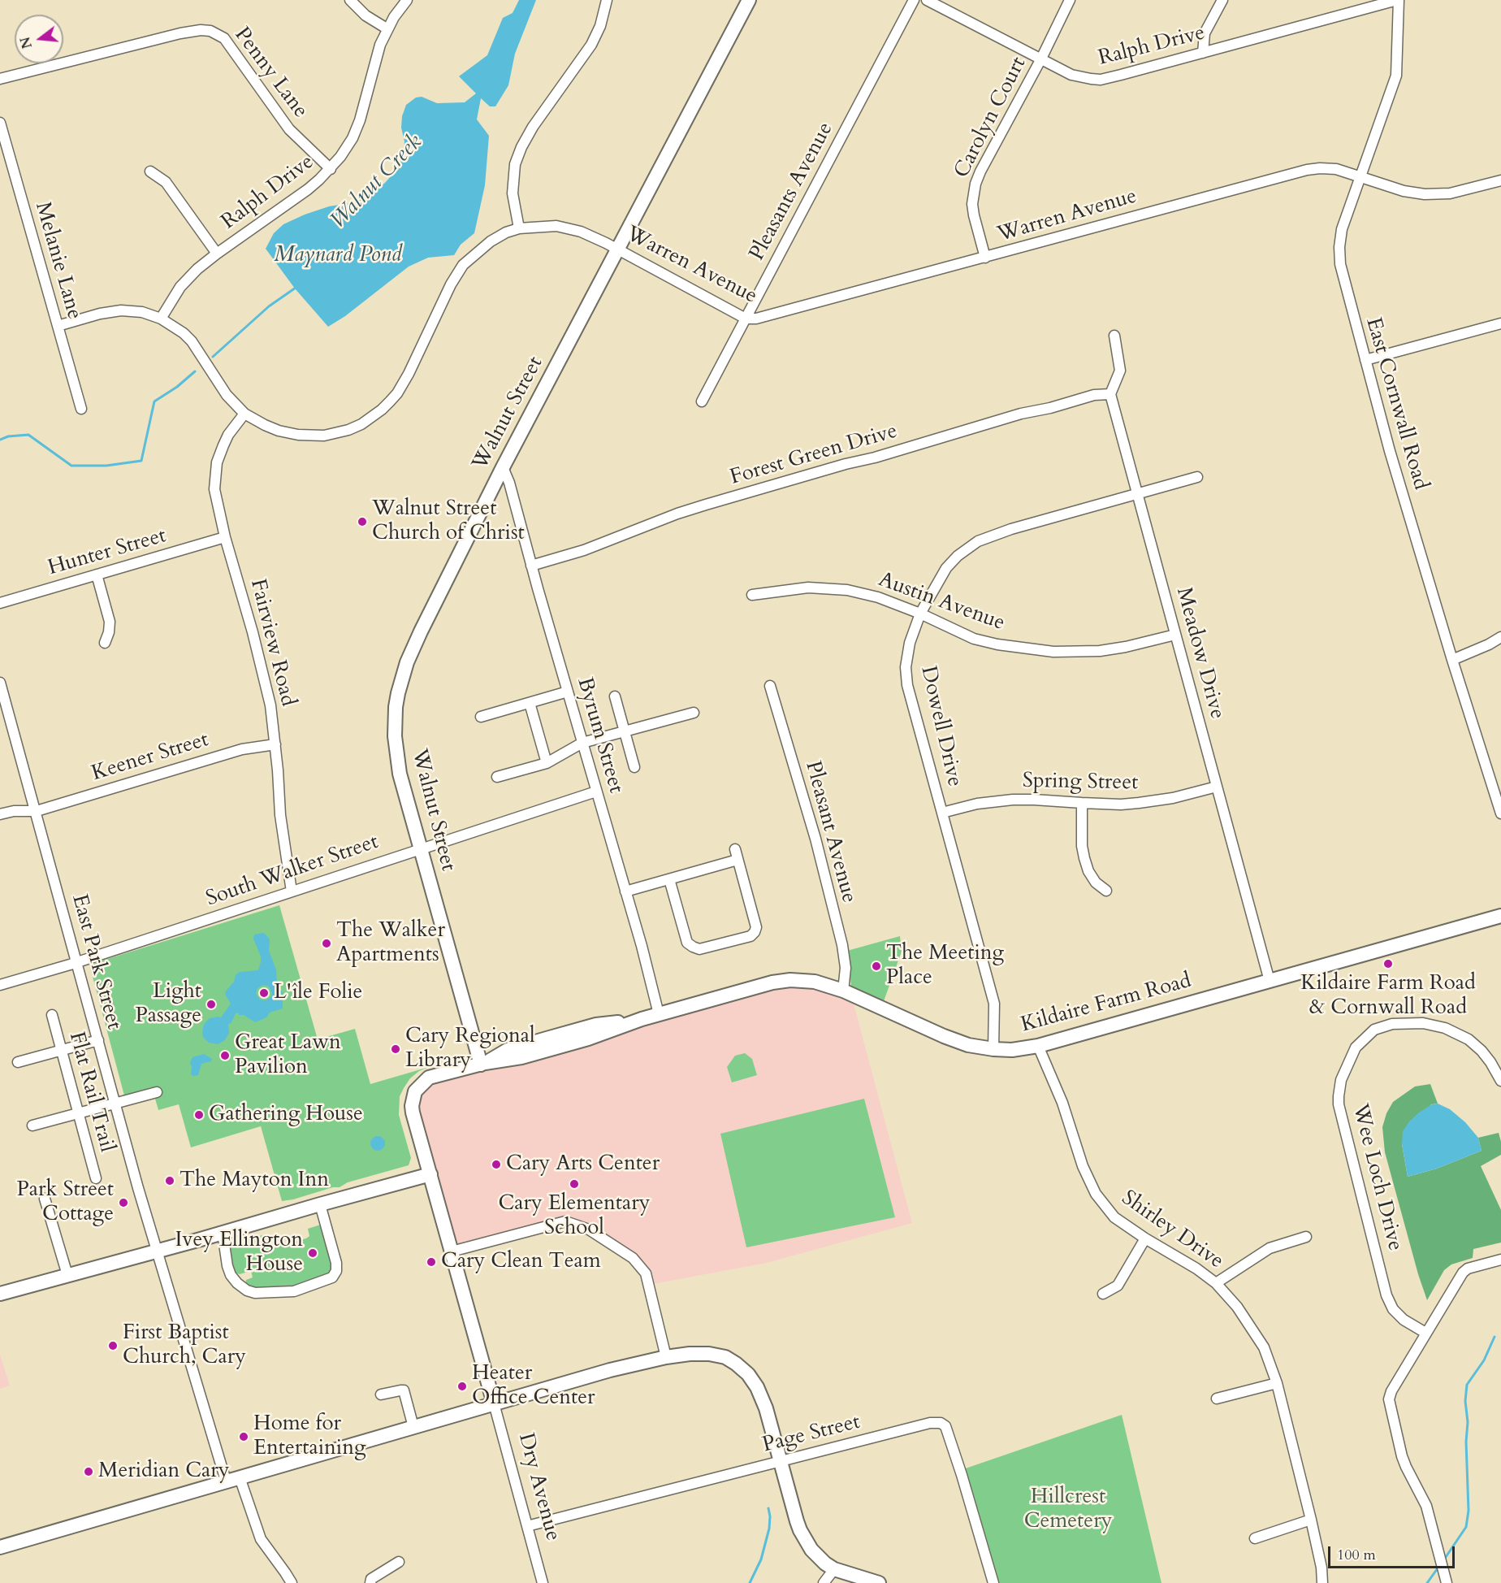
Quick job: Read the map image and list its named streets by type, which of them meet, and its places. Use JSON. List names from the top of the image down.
{
  "streets": {
    "main road": ["Walnut Street", "Kildaire Farm Road", "Dry Avenue"],
    "street": [
      "Ralph Drive",
      "Penny Lane",
      "Carolyn Court",
      "Pleasants Avenue",
      "Warren Avenue",
      "Melanie Lane",
      "East Cornwall Road",
      "Forest Green Drive",
      "Hunter Street",
      "Austin Avenue",
      "Fairview Road",
      "Meadow Drive",
      "Dowell Drive",
      "Byrum Street",
      "Keener Street",
      "Spring Street",
      "Pleasant Avenue",
      "South Walker Street",
      "East Park Street",
      "Flat Rail Trail",
      "Wee Loch Drive",
      "Shirley Drive",
      "Page Street"
    ]
  },
  "crossings": [
    ["Ralph Drive", "Penny Lane"],
    ["Ralph Drive", "Carolyn Court"],
    ["Ralph Drive", "Warren Avenue"],
    ["Ralph Drive", "East Cornwall Road"],
    ["Carolyn Court", "Warren Avenue"],
    ["Pleasants Avenue", "Warren Avenue"],
    ["Warren Avenue", "Melanie Lane"],
    ["Warren Avenue", "East Cornwall Road"],
    ["Warren Avenue", "Walnut Street"],
    ["Warren Avenue", "Fairview Road"],
    ["Walnut Street", "Byrum Street"],
    ["Walnut Street", "South Walker Street"],
    ["Walnut Street", "Kildaire Farm Road"],
    ["Forest Green Drive", "Meadow Drive"],
    ["Forest Green Drive", "Byrum Street"],
    ["Hunter Street", "Fairview Road"],
    ["Austin Avenue", "Meadow Drive"],
    ["Austin Avenue", "Dowell Drive"],
    ["Fairview Road", "Keener Street"],
    ["Fairview Road", "South Walker Street"],
    ["Meadow Drive", "Dowell Drive"],
    ["Meadow Drive", "Spring Street"],
    ["Meadow Drive", "Kildaire Farm Road"],
    ["Dowell Drive", "Spring Street"],
    ["Dowell Drive", "Kildaire Farm Road"],
    ["Byrum Street", "South Walker Street"],
    ["Byrum Street", "Kildaire Farm Road"],
    ["Keener Street", "East Park Street"],
    ["Pleasant Avenue", "Kildaire Farm Road"],
    ["South Walker Street", "East Park Street"],
    ["Kildaire Farm Road", "Shirley Drive"],
    ["Kildaire Farm Road", "Dry Avenue"],
    ["Page Street", "Dry Avenue"]
  ],
  "water": ["Walnut Creek", "Maynard Pond"],
  "parks": ["Hillcrest Cemetery"],
  "places": [
    "Walnut Street Church of Christ",
    "The Walker Apartments",
    "Kildaire Farm Road & Cornwall Road",
    "The Meeting Place",
    "L'île Folie",
    "Light Passage",
    "Cary Regional Library",
    "Great Lawn Pavilion",
    "Gathering House",
    "Cary Arts Center",
    "The Mayton Inn",
    "Cary Elementary School",
    "Park Street Cottage",
    "Ivey Ellington House",
    "Cary Clean Team",
    "First Baptist Church, Cary",
    "Heater Office Center",
    "Home for Entertaining",
    "Meridian Cary"
  ],
  "scale_bar": "100 m",
  "north": "left"
}
